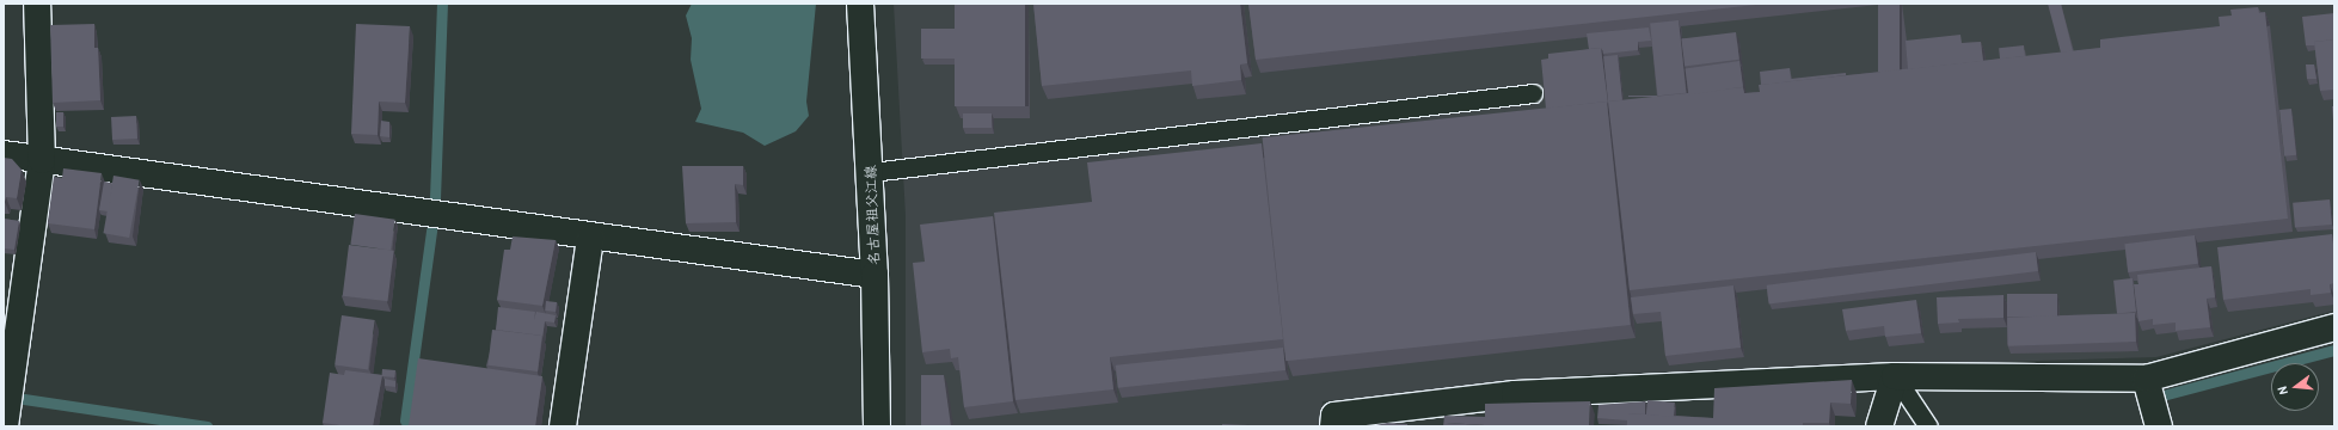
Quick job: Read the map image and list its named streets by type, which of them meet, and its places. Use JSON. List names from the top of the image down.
{
  "streets": {
    "street": ["名古屋祖父江線"]
  },
  "north": "left"
}
